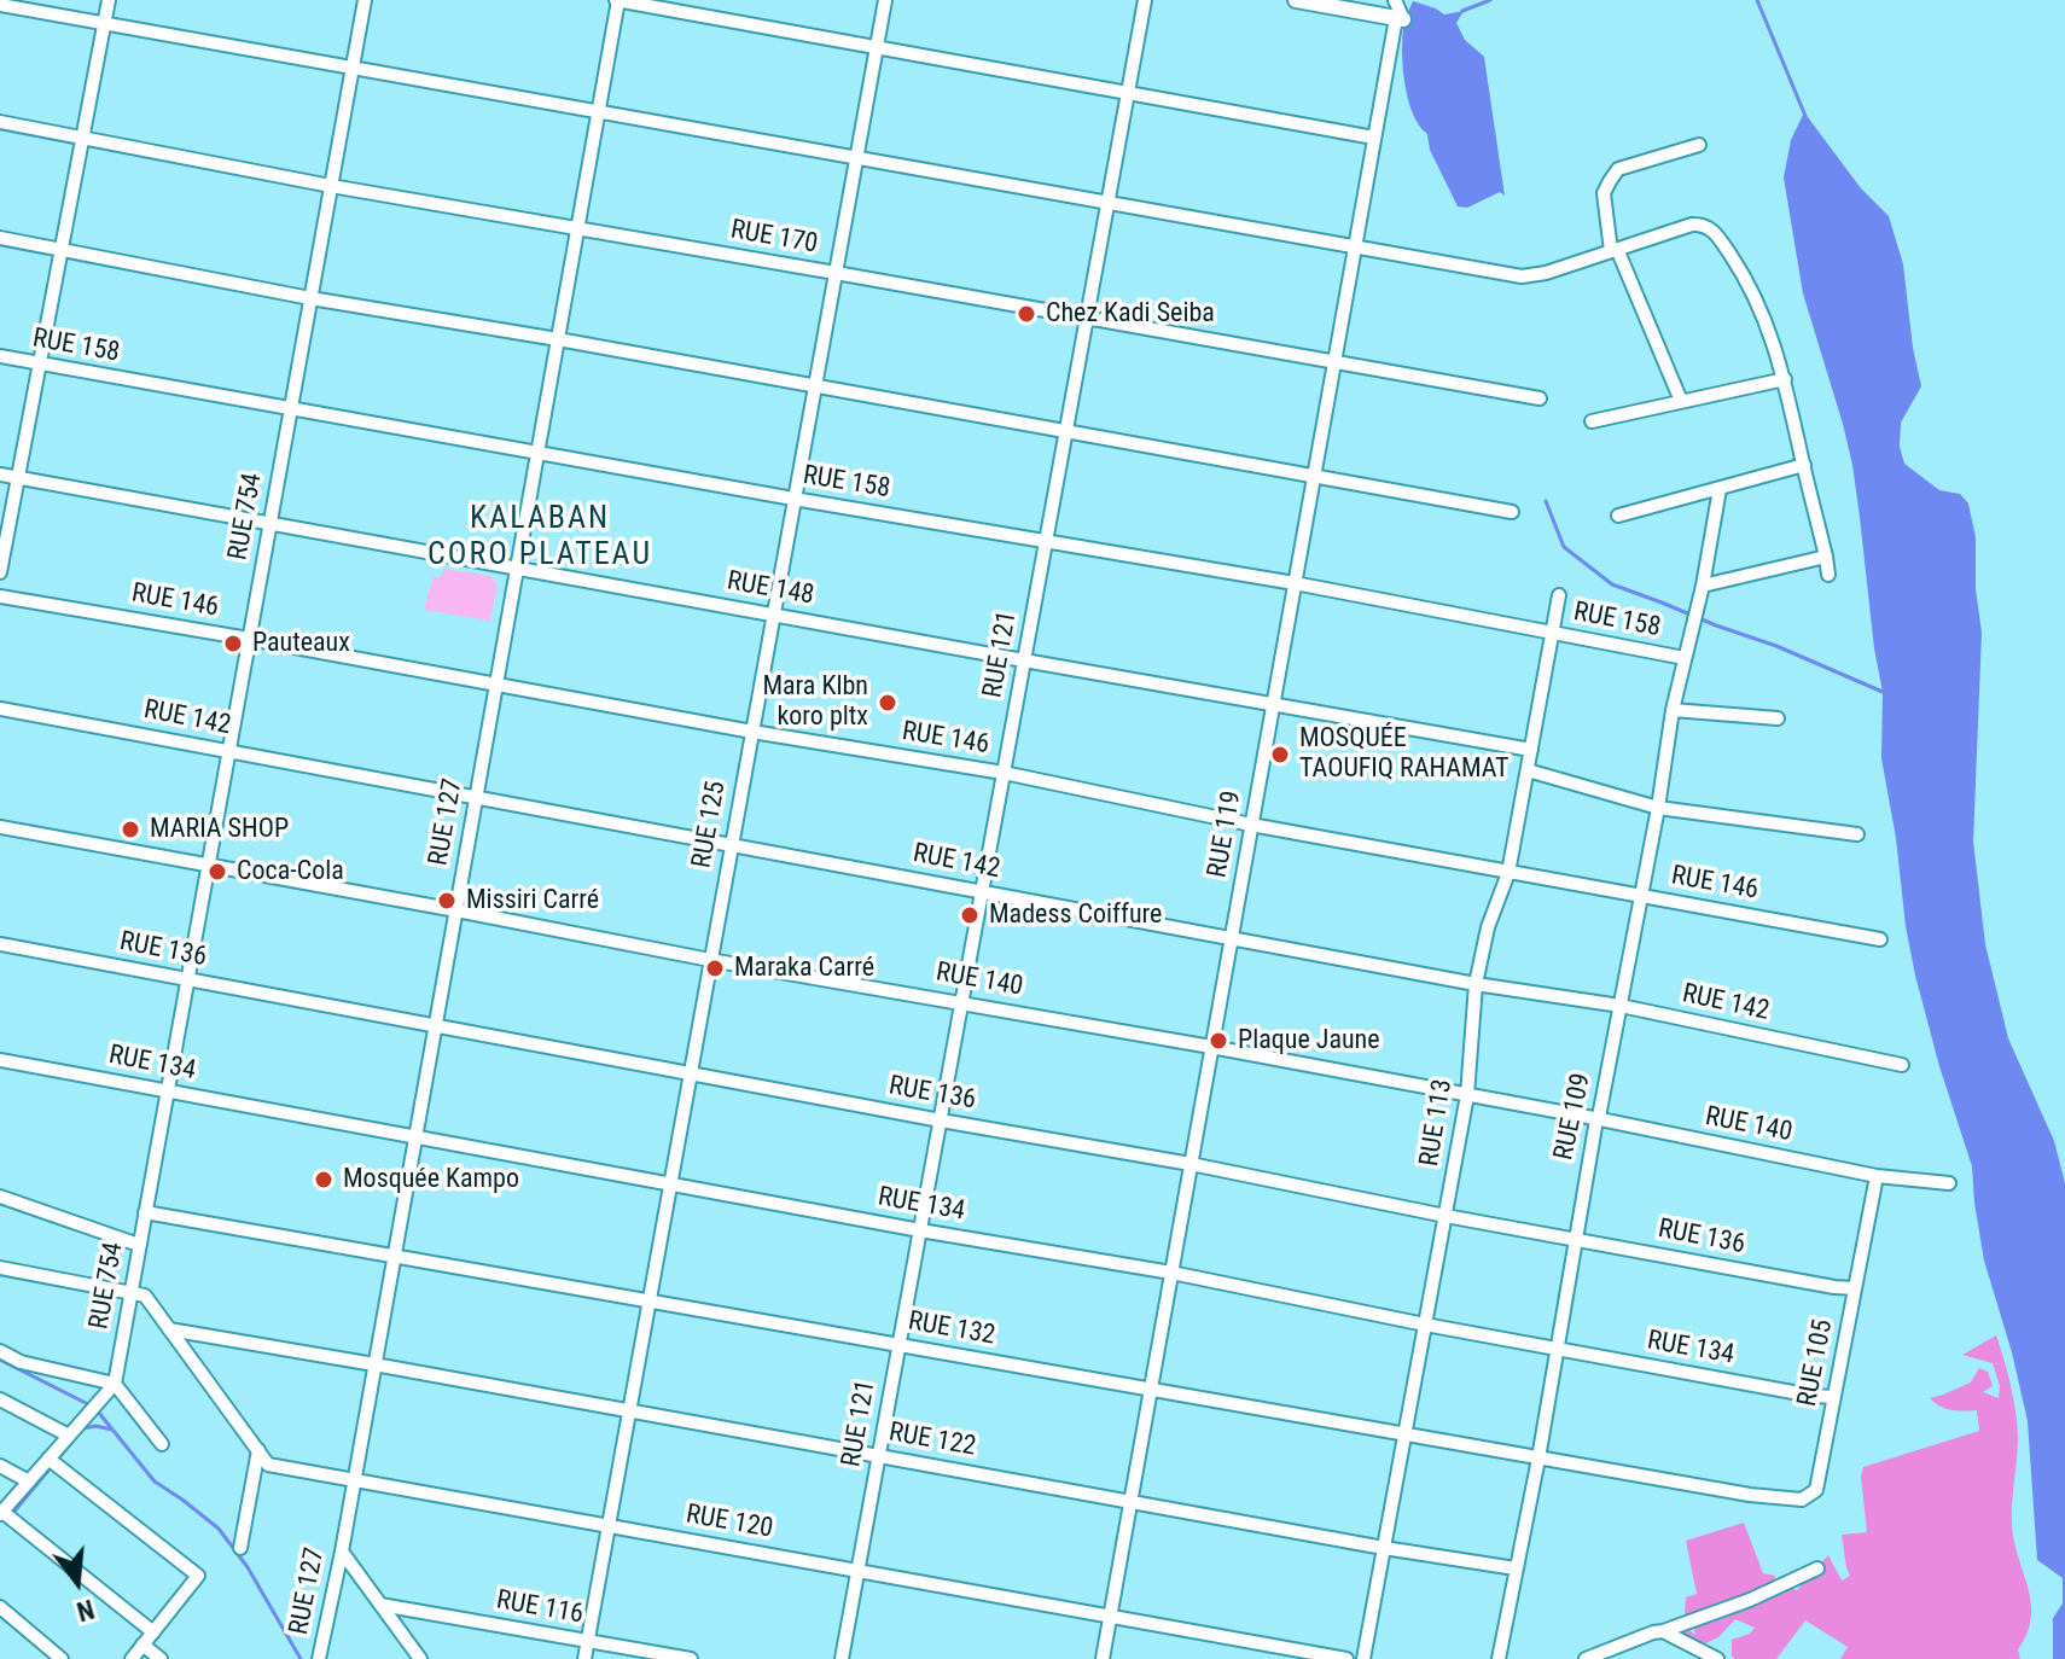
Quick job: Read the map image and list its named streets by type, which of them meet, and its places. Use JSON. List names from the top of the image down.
{
  "streets": {
    "street": [
      "RUE 170",
      "RUE 158",
      "RUE 754",
      "RUE 148",
      "RUE 146",
      "RUE 121",
      "RUE 142",
      "RUE 127",
      "RUE 125",
      "RUE 119",
      "RUE 136",
      "RUE 140",
      "RUE 134",
      "RUE 109",
      "RUE 113",
      "RUE 132",
      "RUE 105",
      "RUE 122",
      "RUE 120",
      "RUE 116"
    ]
  },
  "crossings": [
    ["RUE 170", "RUE 754"],
    ["RUE 170", "RUE 121"],
    ["RUE 170", "RUE 127"],
    ["RUE 170", "RUE 125"],
    ["RUE 170", "RUE 119"],
    ["RUE 158", "RUE 754"],
    ["RUE 158", "RUE 121"],
    ["RUE 158", "RUE 127"],
    ["RUE 158", "RUE 125"],
    ["RUE 158", "RUE 119"],
    ["RUE 158", "RUE 109"],
    ["RUE 158", "RUE 113"],
    ["RUE 754", "RUE 148"],
    ["RUE 754", "RUE 146"],
    ["RUE 754", "RUE 142"],
    ["RUE 754", "RUE 136"],
    ["RUE 754", "RUE 140"],
    ["RUE 754", "RUE 134"],
    ["RUE 754", "RUE 132"],
    ["RUE 754", "RUE 120"],
    ["RUE 148", "RUE 121"],
    ["RUE 148", "RUE 127"],
    ["RUE 148", "RUE 125"],
    ["RUE 148", "RUE 119"],
    ["RUE 148", "RUE 113"],
    ["RUE 146", "RUE 121"],
    ["RUE 146", "RUE 127"],
    ["RUE 146", "RUE 125"],
    ["RUE 146", "RUE 119"],
    ["RUE 146", "RUE 109"],
    ["RUE 146", "RUE 113"],
    ["RUE 121", "RUE 142"],
    ["RUE 121", "RUE 136"],
    ["RUE 121", "RUE 140"],
    ["RUE 121", "RUE 134"],
    ["RUE 121", "RUE 132"],
    ["RUE 121", "RUE 122"],
    ["RUE 121", "RUE 120"],
    ["RUE 142", "RUE 127"],
    ["RUE 142", "RUE 125"],
    ["RUE 142", "RUE 119"],
    ["RUE 142", "RUE 109"],
    ["RUE 142", "RUE 113"],
    ["RUE 127", "RUE 136"],
    ["RUE 127", "RUE 140"],
    ["RUE 127", "RUE 134"],
    ["RUE 127", "RUE 132"],
    ["RUE 127", "RUE 122"],
    ["RUE 127", "RUE 120"],
    ["RUE 125", "RUE 136"],
    ["RUE 125", "RUE 140"],
    ["RUE 125", "RUE 134"],
    ["RUE 125", "RUE 132"],
    ["RUE 125", "RUE 122"],
    ["RUE 125", "RUE 120"],
    ["RUE 125", "RUE 116"],
    ["RUE 119", "RUE 136"],
    ["RUE 119", "RUE 140"],
    ["RUE 119", "RUE 134"],
    ["RUE 119", "RUE 132"],
    ["RUE 119", "RUE 122"],
    ["RUE 119", "RUE 120"],
    ["RUE 136", "RUE 109"],
    ["RUE 136", "RUE 113"],
    ["RUE 136", "RUE 105"],
    ["RUE 140", "RUE 109"],
    ["RUE 140", "RUE 113"],
    ["RUE 140", "RUE 105"],
    ["RUE 134", "RUE 109"],
    ["RUE 134", "RUE 113"],
    ["RUE 134", "RUE 105"],
    ["RUE 109", "RUE 132"],
    ["RUE 109", "RUE 122"],
    ["RUE 113", "RUE 132"],
    ["RUE 113", "RUE 122"],
    ["RUE 132", "RUE 105"],
    ["RUE 122", "RUE 120"]
  ],
  "districts": ["KALABAN CORO PLATEAU"],
  "places": [
    "Chez Kadi Seiba",
    "Pauteaux",
    "Mara Klbn koro pltx",
    "MOSQUÉE TAOUFIQ RAHAMAT",
    "MARIA SHOP",
    "Coca-Cola",
    "Missiri Carré",
    "Madess Coiffure",
    "Maraka Carré",
    "Plaque Jaune",
    "Mosquée Kampo"
  ],
  "north": "bottom"
}
